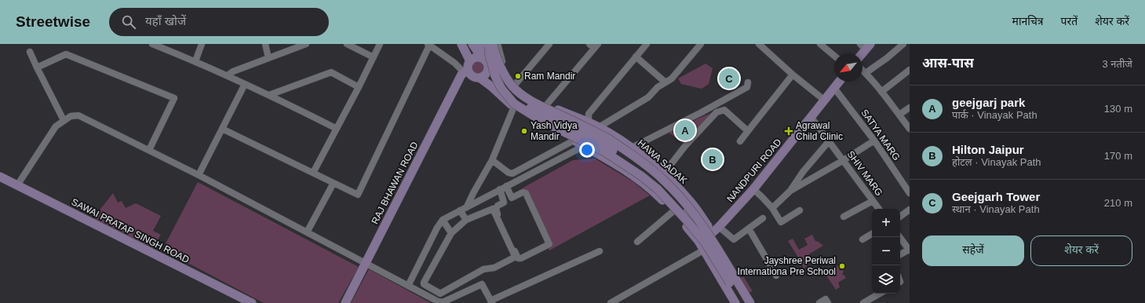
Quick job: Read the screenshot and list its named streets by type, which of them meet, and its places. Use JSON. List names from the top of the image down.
{
  "streets": {
    "main road": [
      "HAWA SADAK",
      "NANDPURI ROAD",
      "RAJ BHAWAN ROAD",
      "SAWAI PRATAP SINGH ROAD"
    ],
    "street": ["SATYA MARG", "SHIV MARG"]
  },
  "crossings": [
    ["SATYA MARG", "NANDPURI ROAD"],
    ["HAWA SADAK", "NANDPURI ROAD"],
    ["HAWA SADAK", "RAJ BHAWAN ROAD"],
    ["NANDPURI ROAD", "SHIV MARG"]
  ],
  "places": {
    "other": ["Ram Mandir", "Yash Vidya Mandir", "Jayshree Periwal Internationa Pre School"],
    "health": ["Agrawal Child Clinic"]
  },
  "north": "bottom left",
  "page": {
    "header": "Streetwise",
    "search": "यहाँ खोजें",
    "nav": ["मानचित्र", "परतें", "शेयर करें"],
    "heading": ["आस-पास", "3 नतीजे"],
    "pins": ["C", "A", "B"],
    "list": [
      {
        "mark": "A",
        "name": "geejgarj park",
        "note": "पार्क · Vinayak Path",
        "value": "130 m"
      },
      {
        "mark": "B",
        "name": "Hilton Jaipur",
        "note": "होटल · Vinayak Path",
        "value": "170 m"
      },
      {
        "mark": "C",
        "name": "Geejgarh Tower",
        "note": "स्थान · Vinayak Path",
        "value": "210 m"
      }
    ],
    "map_buttons": ["+", "−"],
    "buttons": ["सहेजें", "शेयर करें"]
  }
}
